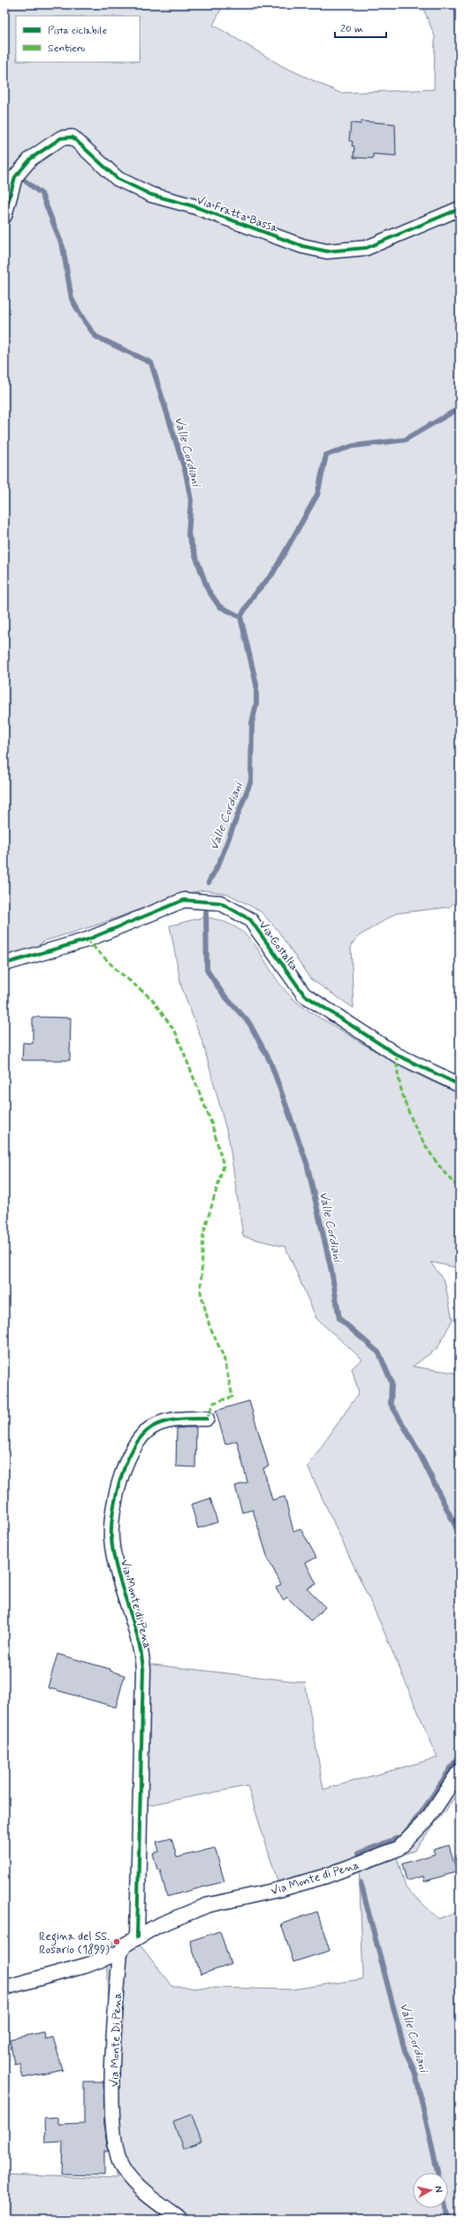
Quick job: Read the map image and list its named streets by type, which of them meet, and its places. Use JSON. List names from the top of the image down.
{
  "streets": {
    "street": [
      "Via Fratta Bassa",
      "Via Costalta",
      "Via Monte di Pena",
      "Via Monte Di Pena"
    ]
  },
  "crossings": [
    ["Via Monte di Pena", "Via Monte Di Pena"]
  ],
  "water": ["Valle Cordiani"],
  "places": ["Regina del SS. Rosario (1899)"],
  "legend": ["Pista ciclabile", "Sentiero"],
  "scale_bar": "20 m",
  "north": "right"
}
